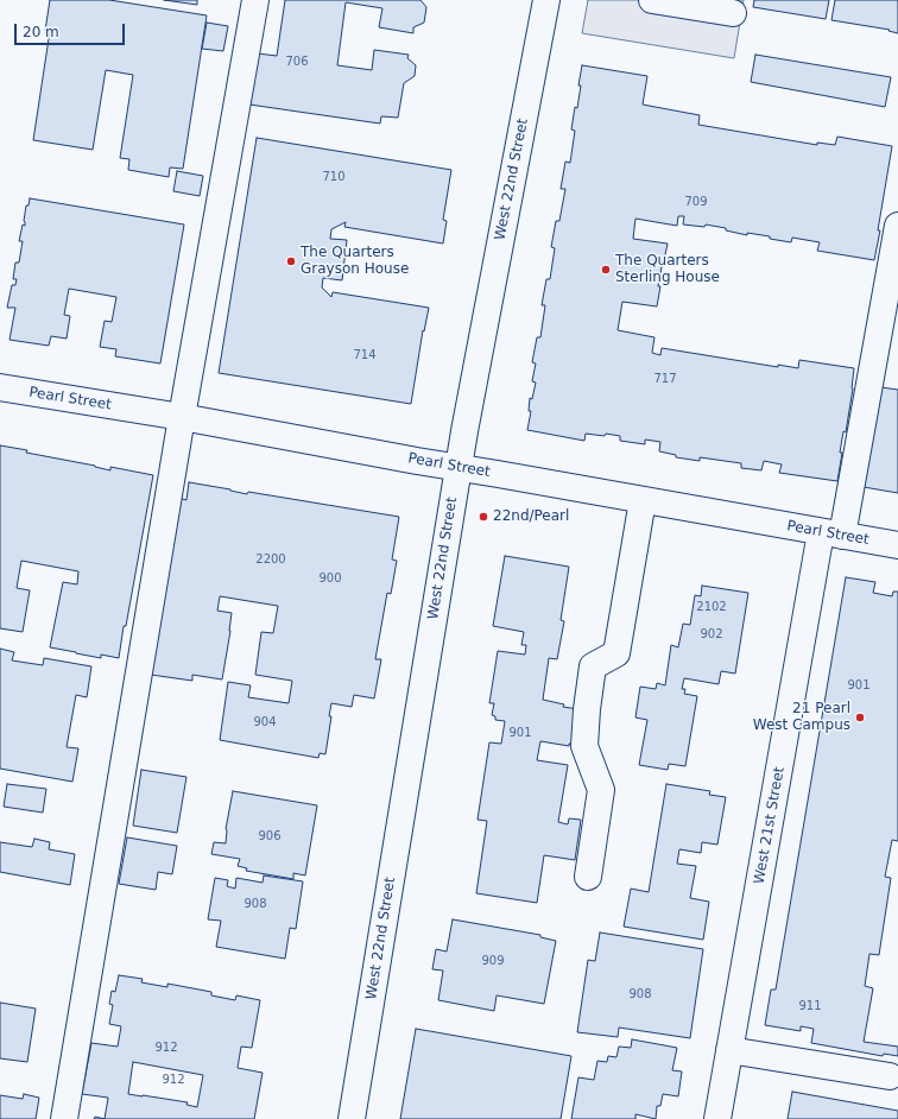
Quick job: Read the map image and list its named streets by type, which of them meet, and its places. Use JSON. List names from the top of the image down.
{
  "streets": {
    "street": ["West 22nd Street", "Pearl Street", "West 21st Street"]
  },
  "crossings": [
    ["West 22nd Street", "Pearl Street"],
    ["Pearl Street", "West 21st Street"]
  ],
  "places": [
    "The Quarters Grayson House",
    "The Quarters Sterling House",
    "22nd/Pearl",
    "21 Pearl West Campus"
  ],
  "house_numbers": [
    "706",
    "710",
    "709",
    "714",
    "717",
    "2200",
    "900",
    "2102",
    "902",
    "901",
    "904",
    "901",
    "906",
    "908",
    "909",
    "908",
    "911",
    "912",
    "912"
  ],
  "scale_bar": "20 m"
}
